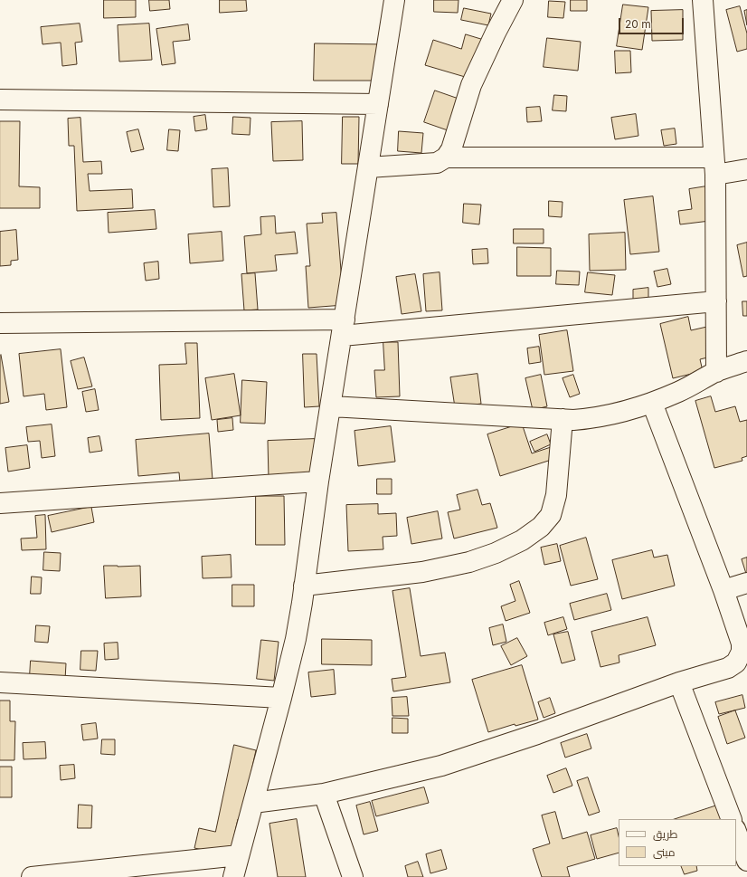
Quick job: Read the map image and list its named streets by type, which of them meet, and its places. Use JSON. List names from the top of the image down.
{
  "legend": ["طريق", "مبنى"],
  "scale_bar": "20 m"
}
